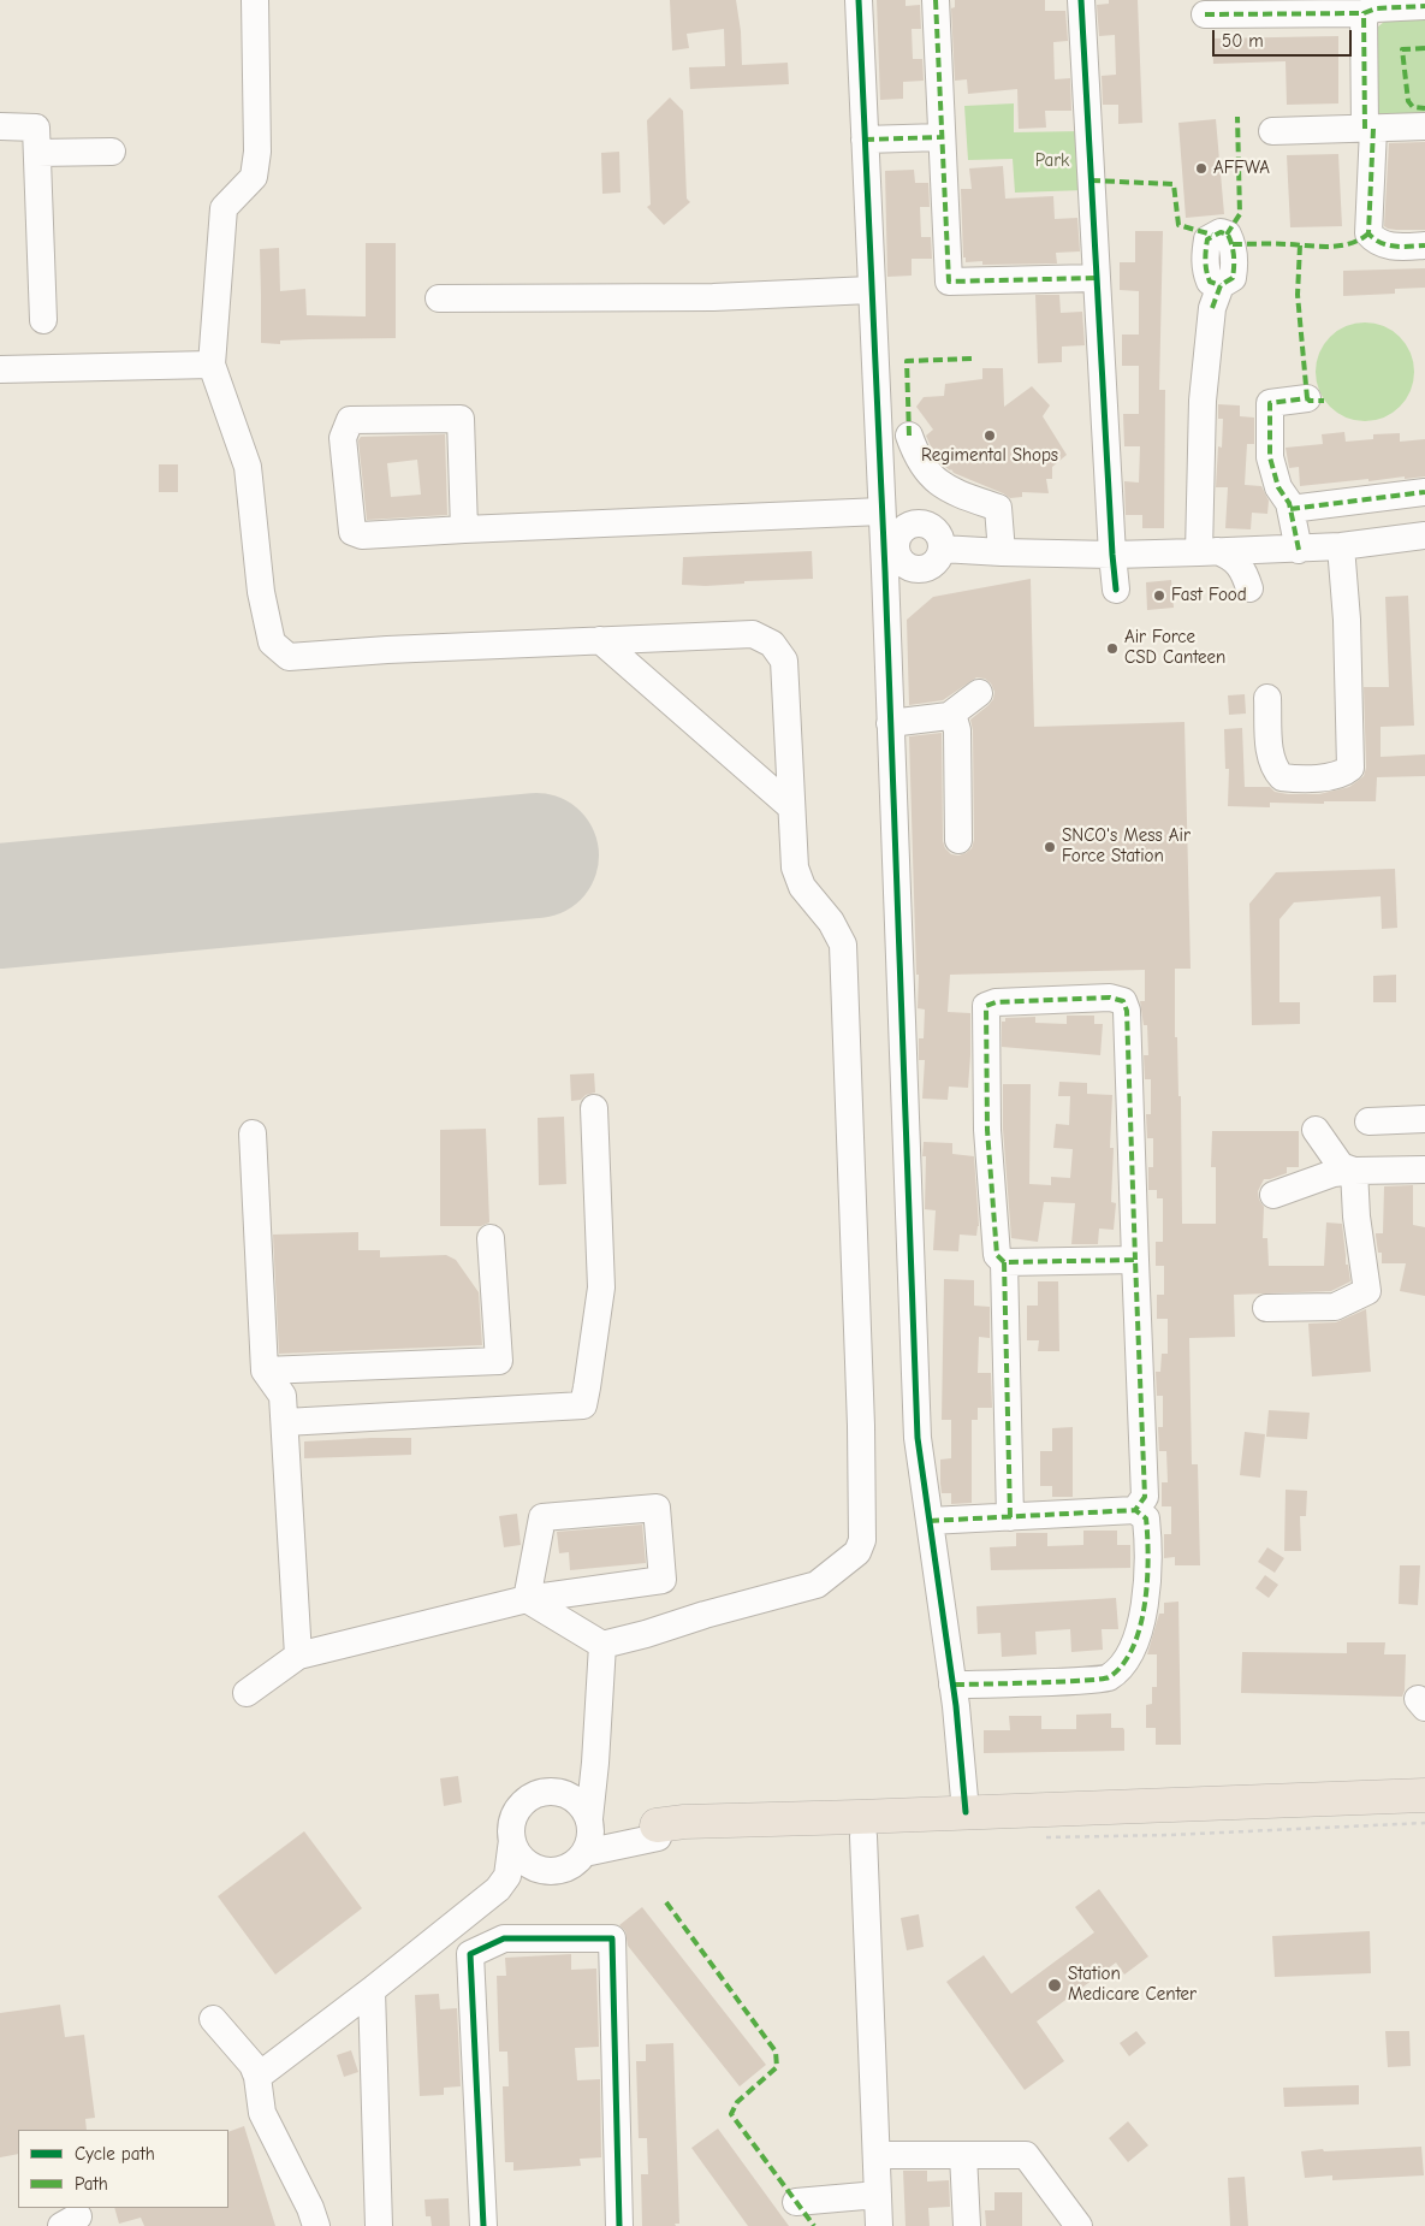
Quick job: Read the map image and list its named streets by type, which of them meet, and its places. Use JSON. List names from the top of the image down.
{
  "parks": ["Park"],
  "places": [
    "AFFWA",
    "Regimental Shops",
    "Fast Food",
    "Air Force CSD Canteen",
    "SNCO's Mess Air Force Station",
    "Station Medicare Center"
  ],
  "legend": ["Cycle path", "Path"],
  "scale_bar": "50 m"
}
